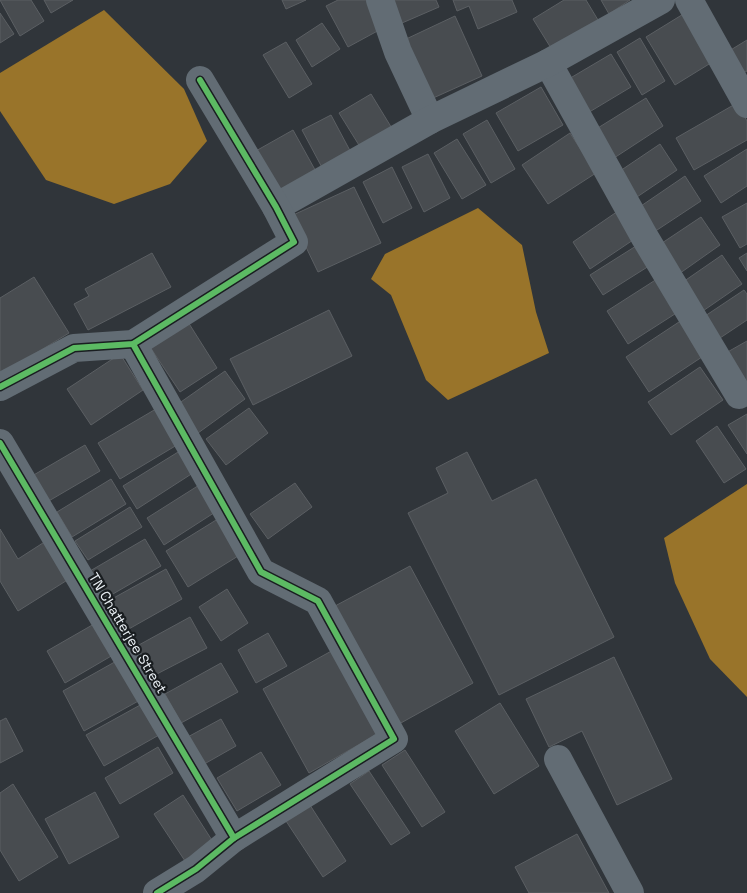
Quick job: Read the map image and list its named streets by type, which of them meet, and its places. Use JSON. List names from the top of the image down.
{
  "streets": {
    "street": ["TN Chatterjee Street"]
  }
}
